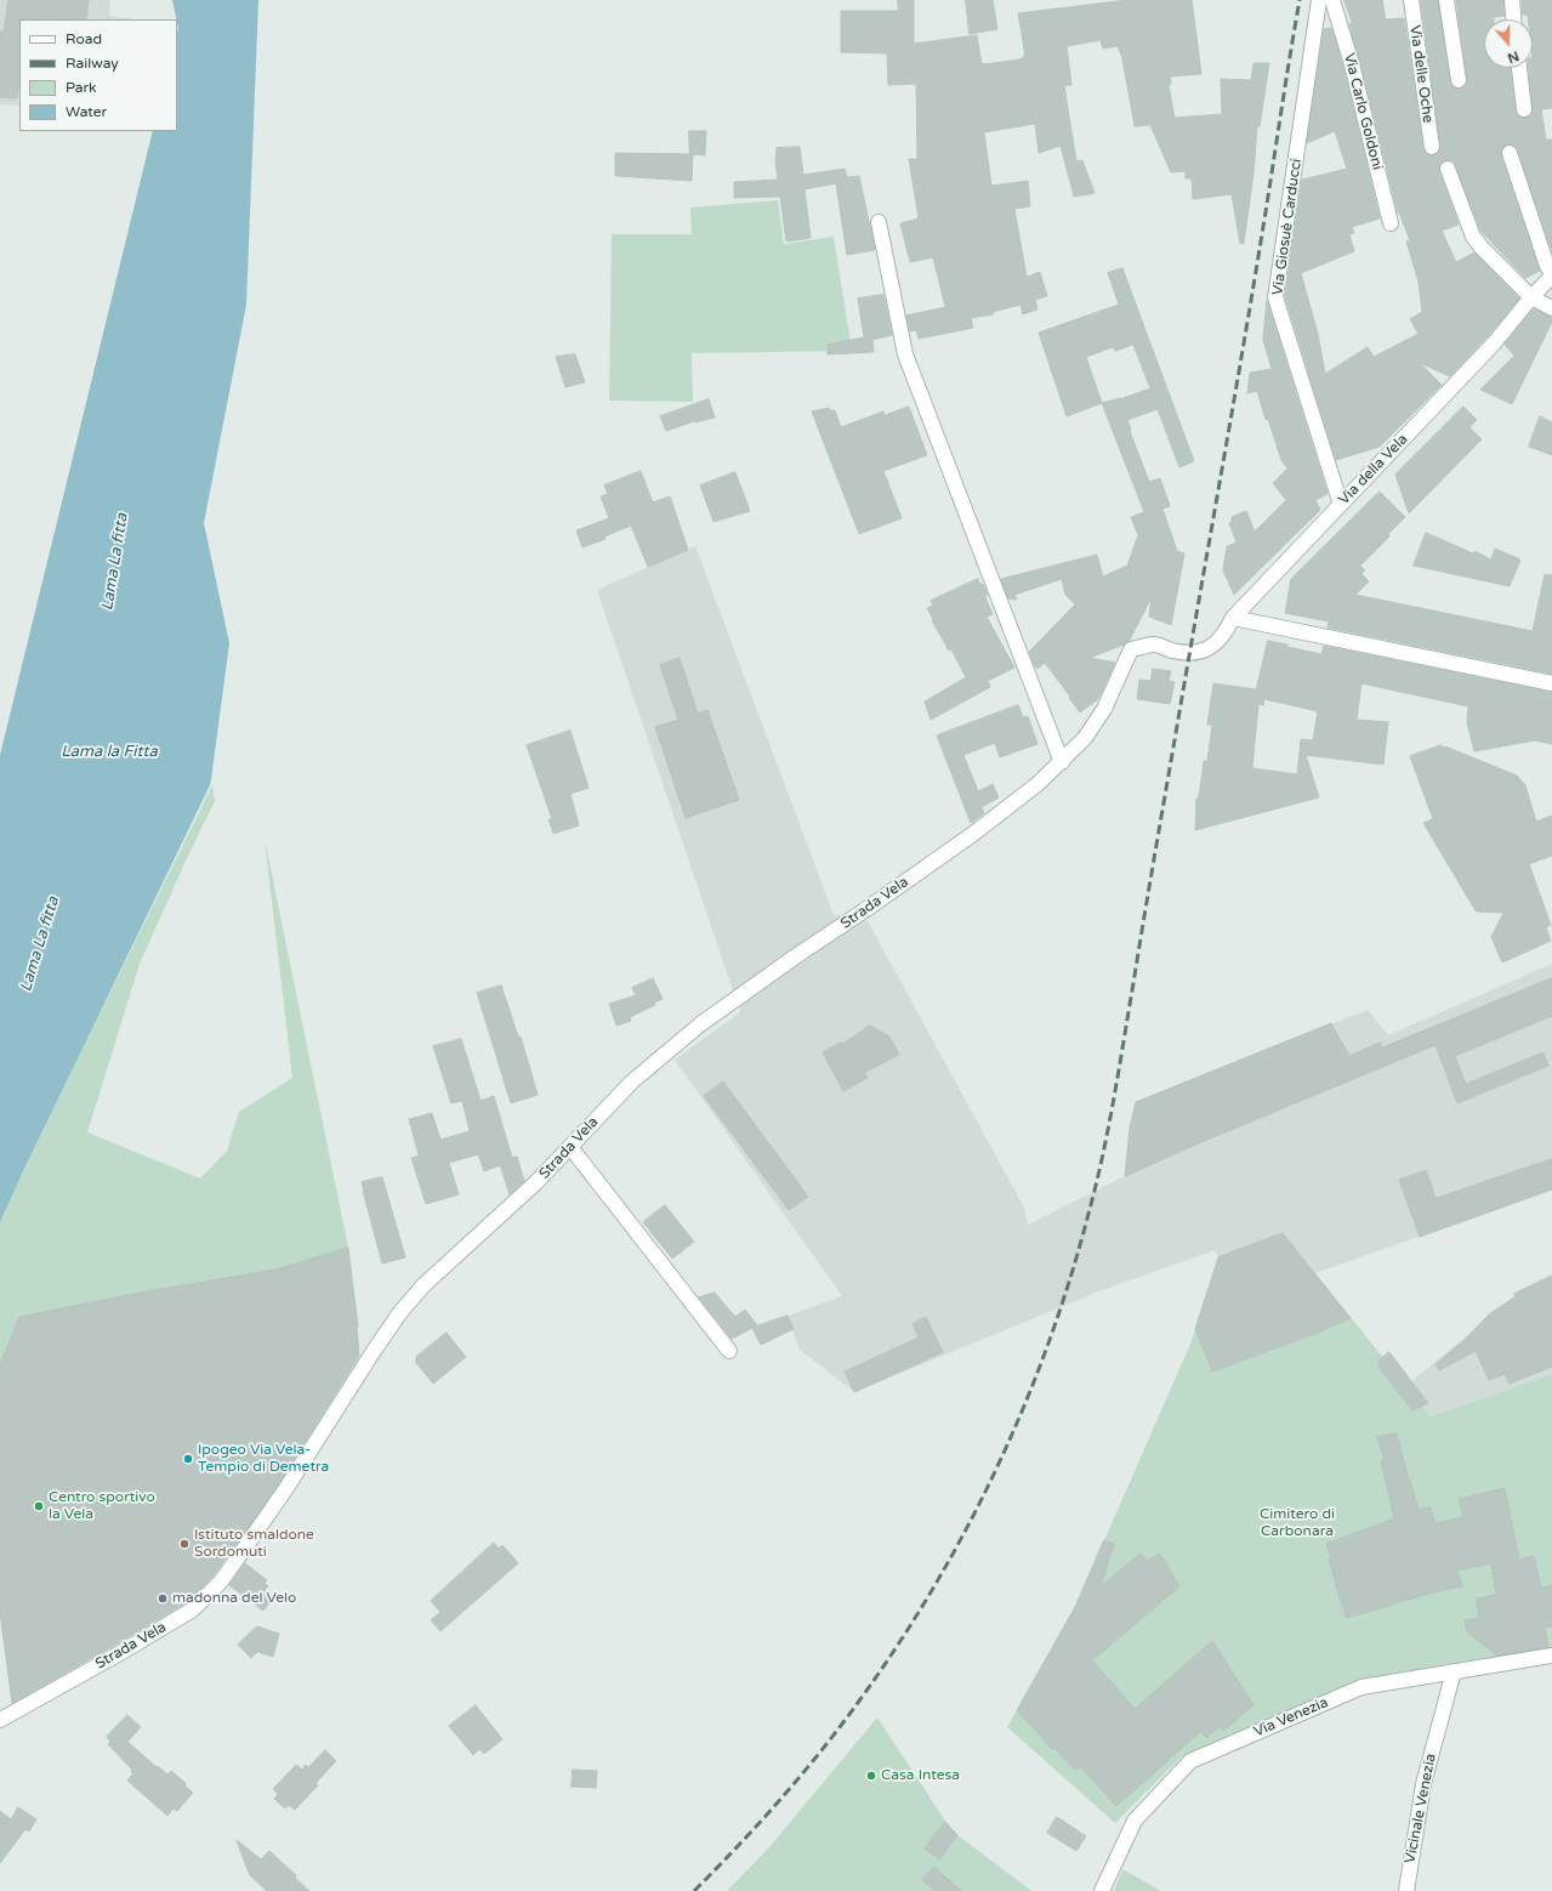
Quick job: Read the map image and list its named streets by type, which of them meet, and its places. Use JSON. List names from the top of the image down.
{
  "streets": {
    "street": [
      "Via delle Oche",
      "Via Carlo Goldoni",
      "Via Giosuè Carducci",
      "Via della Vela",
      "Strada Vela",
      "Via Venezia",
      "Vicinale Venezia"
    ]
  },
  "crossings": [
    ["Via Giosuè Carducci", "Via della Vela"],
    ["Via della Vela", "Strada Vela"],
    ["Via Venezia", "Vicinale Venezia"]
  ],
  "water": ["Lama La fitta", "Lama la Fitta"],
  "parks": ["Cimitero di Carbonara"],
  "places": [
    "Ipogeo Via Vela- Tempio di Demetra",
    "Centro sportivo la Vela",
    "Istituto smaldone Sordomuti",
    "madonna del Velo",
    "Casa Intesa"
  ],
  "legend": [
    "Road",
    "Railway",
    "Park",
    "Water"
  ],
  "north": "bottom"
}
